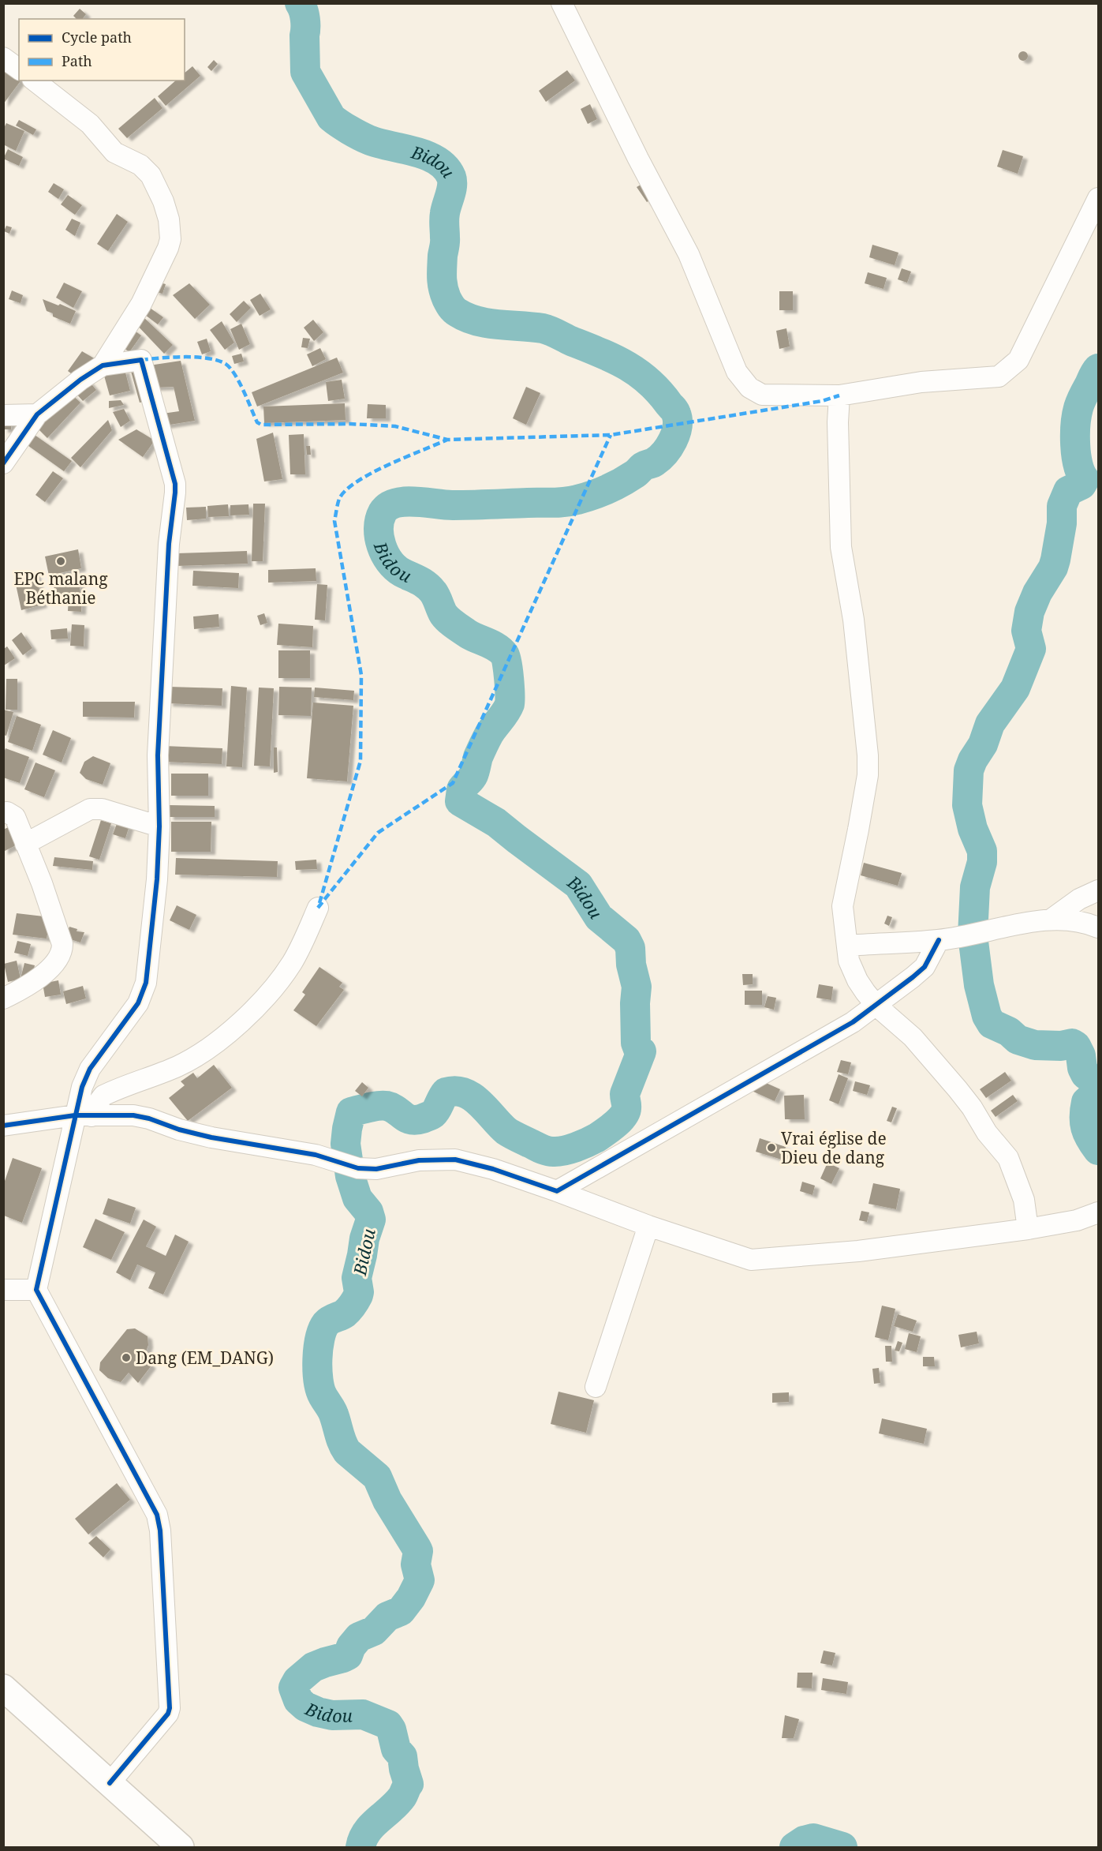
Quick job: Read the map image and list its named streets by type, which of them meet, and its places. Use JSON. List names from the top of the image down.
{
  "water": ["Bidou"],
  "places": ["EPC malang Béthanie", "Vrai église de Dieu de dang", "Dang (EM_DANG)"],
  "legend": ["Cycle path", "Path"]
}
